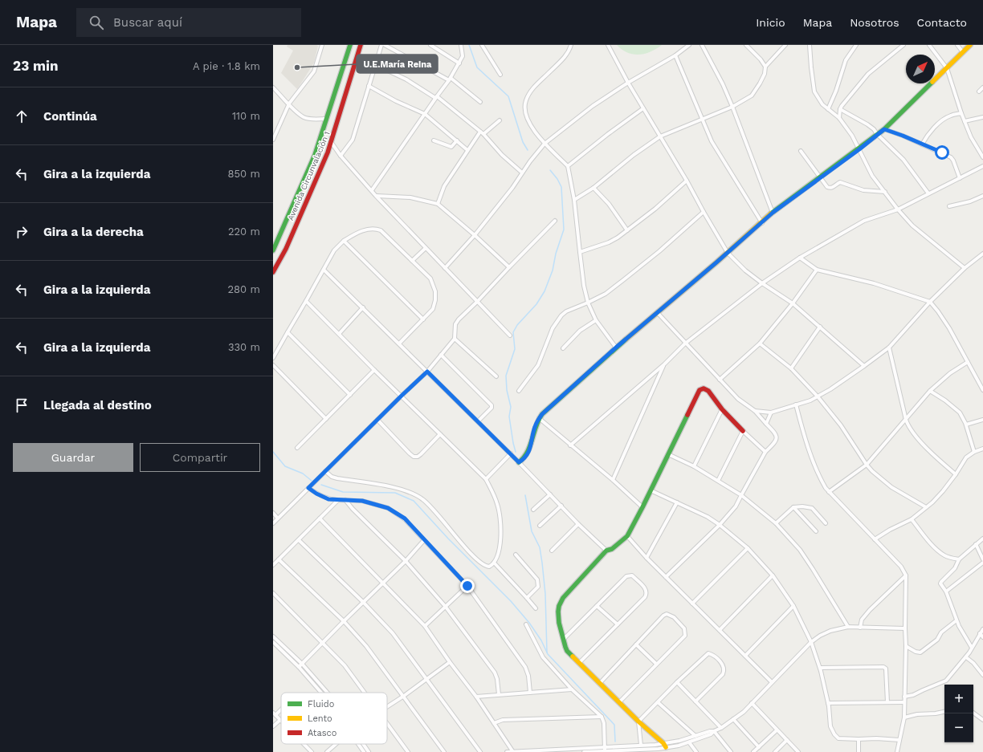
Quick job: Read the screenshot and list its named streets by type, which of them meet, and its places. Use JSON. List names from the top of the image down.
{
  "streets": {
    "street": ["Avenida Circunvalación 1"]
  },
  "places": ["U.E.María Reina"],
  "legend": ["Fluido", "Lento", "Atasco"],
  "north": "top right",
  "page": {
    "header": "Mapa",
    "search": "Buscar aquí",
    "nav": [
      "Inicio",
      "Mapa",
      "Nosotros",
      "Contacto"
    ],
    "heading": ["23 min", "A pie · 1.8 km"],
    "list": [
      ["Continúa", "110 m"],
      ["Gira a la izquierda", "850 m"],
      ["Gira a la derecha", "220 m"],
      ["Gira a la izquierda", "280 m"],
      ["Gira a la izquierda", "330 m"],
      "Llegada al destino"
    ],
    "buttons": ["Guardar", "Compartir"],
    "map_buttons": ["+", "−"]
  }
}
